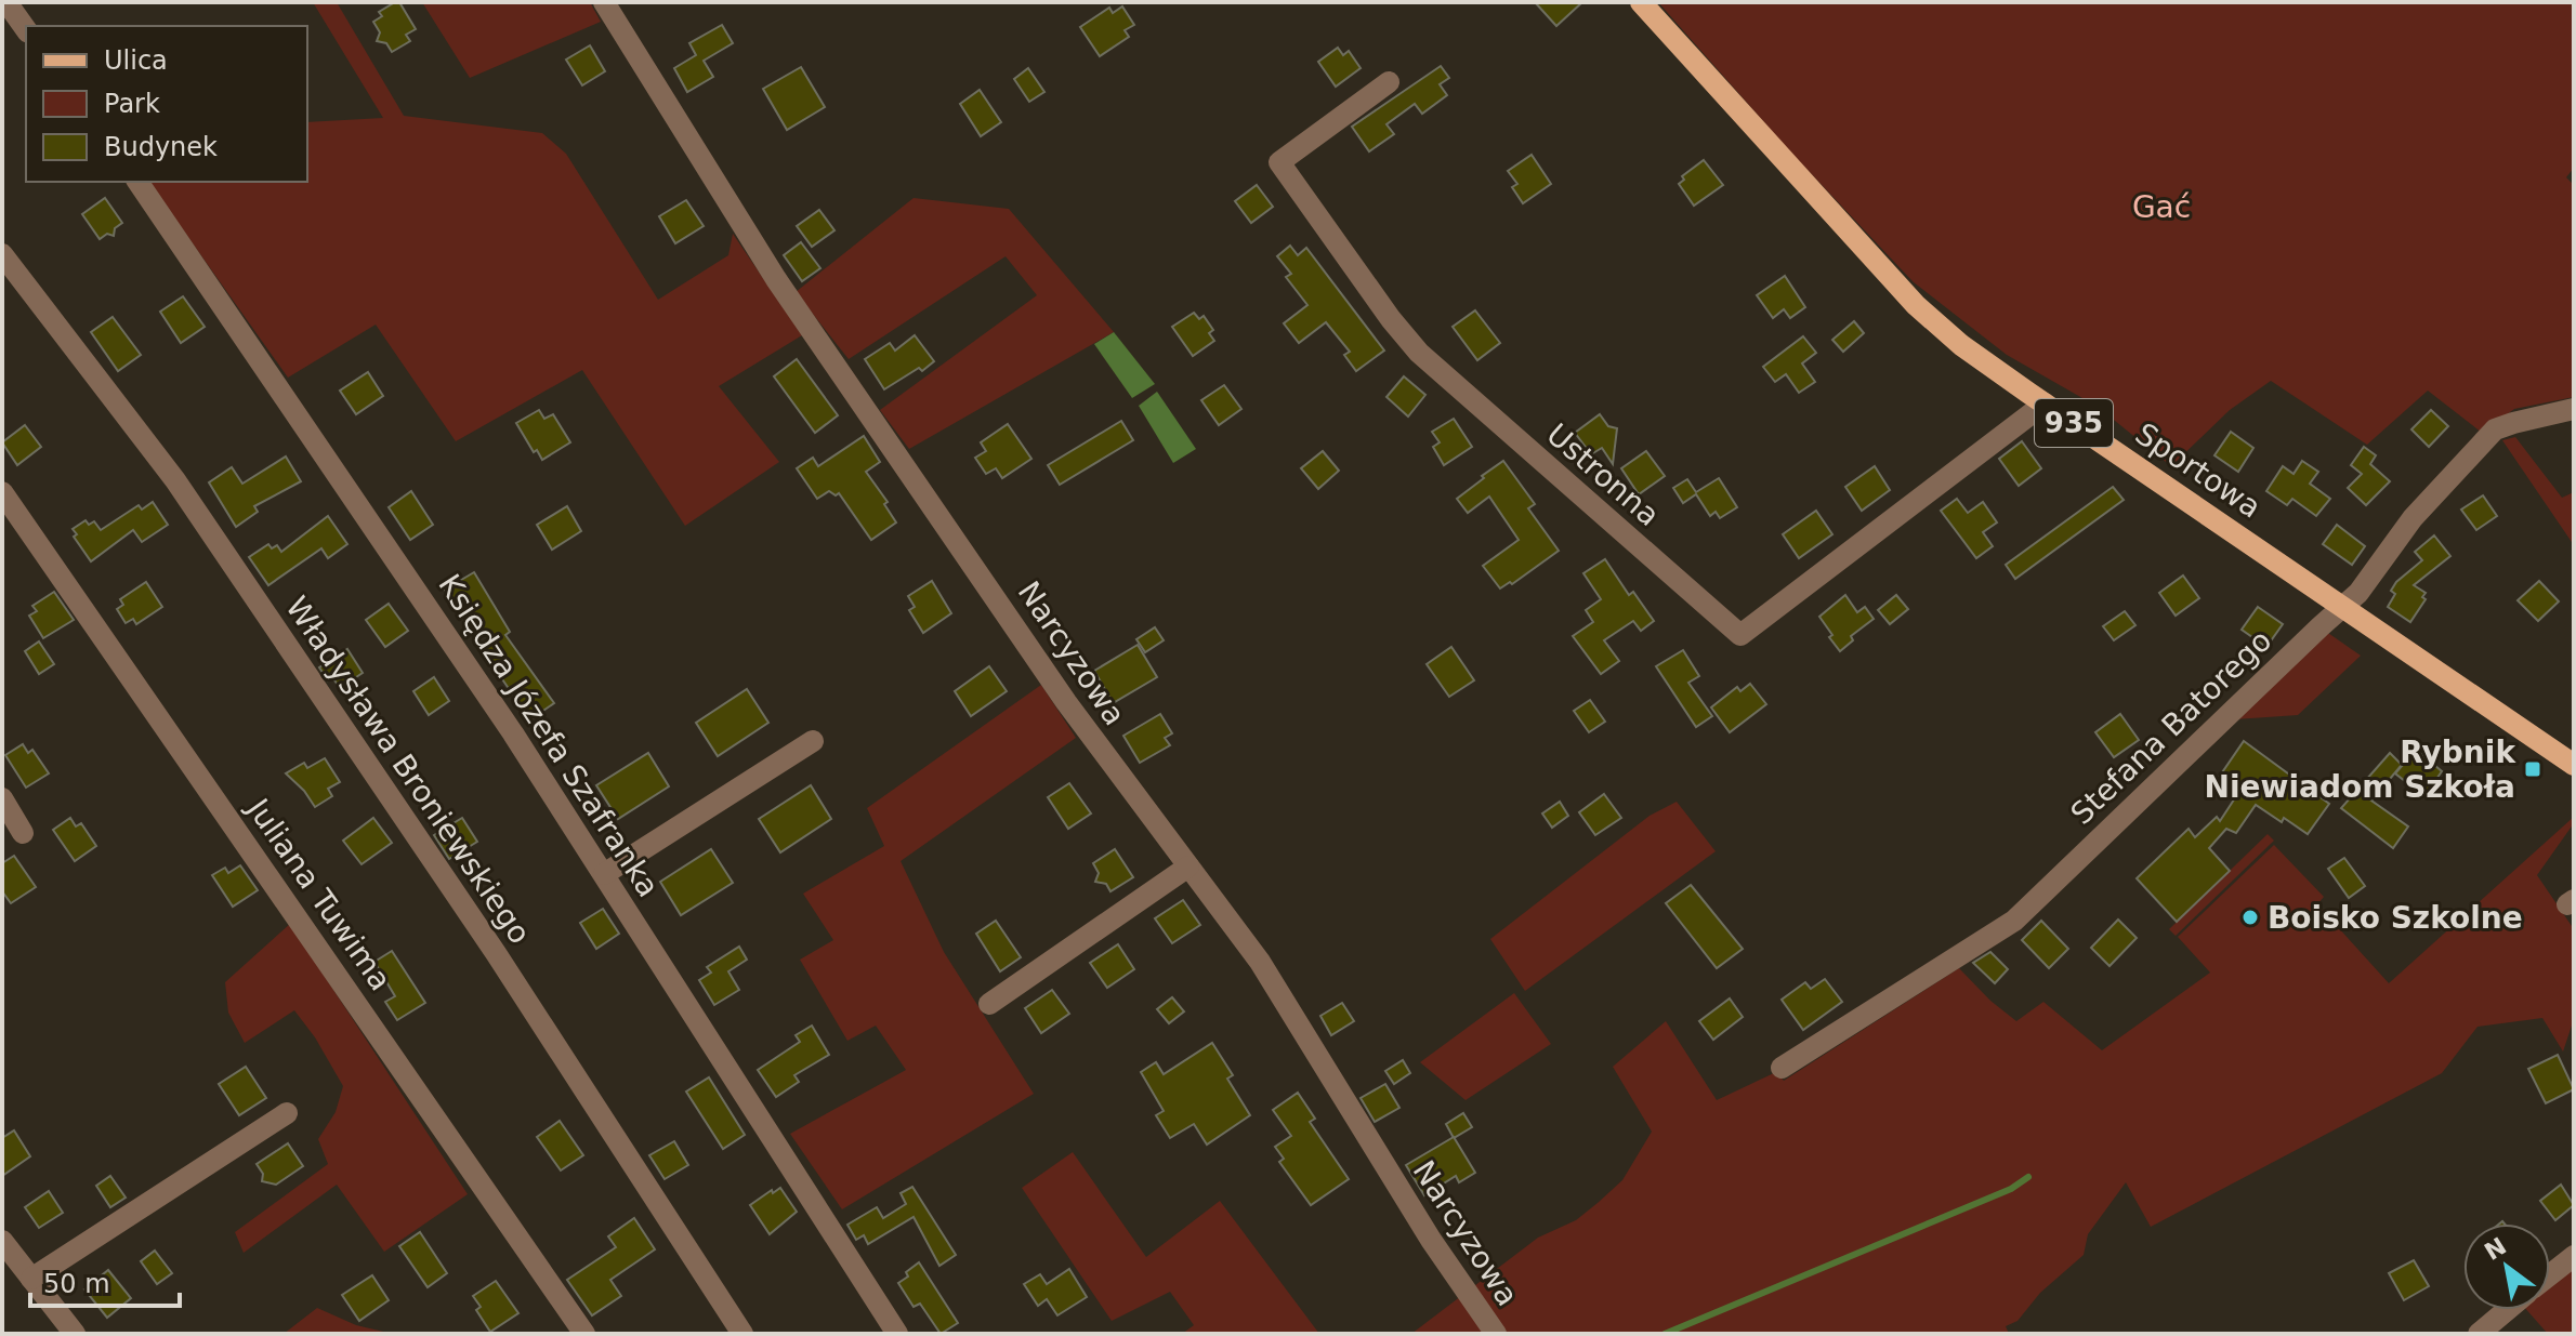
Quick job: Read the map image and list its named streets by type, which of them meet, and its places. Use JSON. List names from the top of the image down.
{
  "streets": {
    "main road": ["935", "Sportowa"],
    "street": [
      "Ustronna",
      "Narcyzowa",
      "Stefana Batorego",
      "Księdza Józefa Szafranka",
      "Władysława Broniewskiego",
      "Juliana Tuwima"
    ]
  },
  "crossings": [
    ["Sportowa", "Ustronna"],
    ["Sportowa", "Stefana Batorego"]
  ],
  "parks": ["Gać"],
  "places": {
    "transit": ["Rybnik Niewiadom Szkoła"],
    "other": ["Boisko Szkolne"]
  },
  "legend": ["Ulica", "Park", "Budynek"],
  "scale_bar": "50 m",
  "north": "top left"
}
